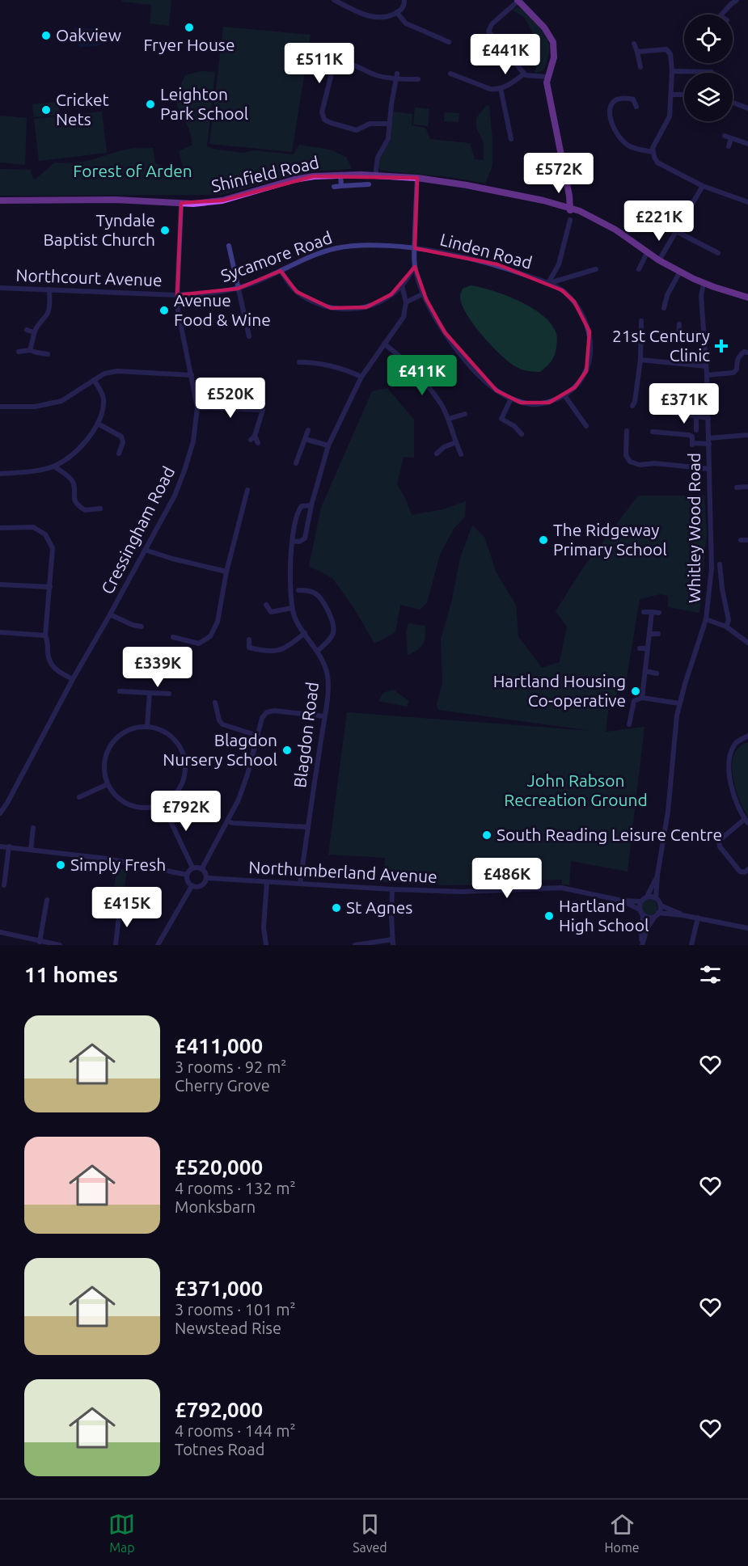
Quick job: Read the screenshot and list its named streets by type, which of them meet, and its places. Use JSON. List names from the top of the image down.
{
  "streets": {
    "main road": ["Shinfield Road"],
    "street": [
      "Linden Road",
      "Sycamore Road",
      "Northcourt Avenue",
      "Whitley Wood Road",
      "Cressingham Road",
      "Blagdon Road",
      "Northumberland Avenue"
    ]
  },
  "crossings": [
    ["Shinfield Road", "Whitley Wood Road"],
    ["Shinfield Road", "Cressingham Road"],
    ["Linden Road", "Sycamore Road"],
    ["Sycamore Road", "Northcourt Avenue"],
    ["Sycamore Road", "Cressingham Road"],
    ["Northcourt Avenue", "Cressingham Road"],
    ["Blagdon Road", "Northumberland Avenue"]
  ],
  "parks": ["Forest of Arden", "John Rabson Recreation Ground"],
  "places": {
    "other": [
      "Fryer House",
      "Oakview",
      "Leighton Park School",
      "Cricket Nets",
      "Tyndale Baptist Church",
      "Avenue Food & Wine",
      "The Ridgeway Primary School",
      "Hartland Housing Co-operative",
      "Blagdon Nursery School",
      "South Reading Leisure Centre",
      "Simply Fresh",
      "St Agnes",
      "Hartland High School"
    ],
    "health": ["21st Century Clinic"]
  },
  "page": {
    "price": [
      "£441K",
      "£511K",
      "£572K",
      "£221K",
      "£411K",
      "£520K",
      "£371K",
      "£339K",
      "£792K",
      "£486K",
      "£415K"
    ],
    "heading": "11 homes",
    "list": [
      {
        "name": "£411,000",
        "note": "3 rooms · 92 m² · Cherry Grove"
      },
      {
        "name": "£520,000",
        "note": "4 rooms · 132 m² · Monksbarn"
      },
      {
        "name": "£371,000",
        "note": "3 rooms · 101 m² · Newstead Rise"
      },
      {
        "name": "£792,000",
        "note": "4 rooms · 144 m² · Totnes Road"
      }
    ],
    "tabs": ["Map", "Saved", "Home"]
  }
}
